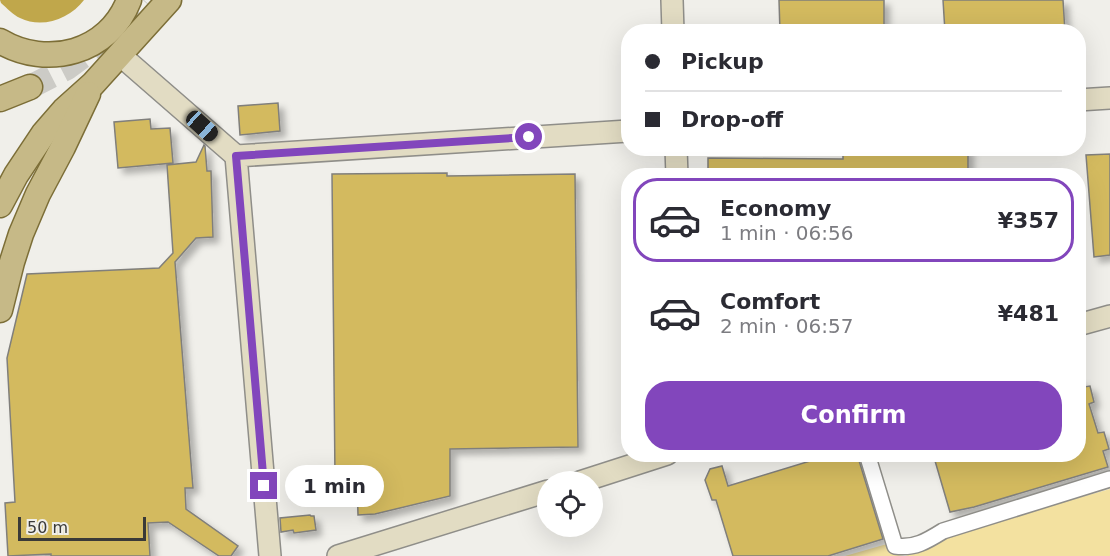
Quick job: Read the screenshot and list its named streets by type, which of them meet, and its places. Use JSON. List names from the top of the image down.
{
  "scale_bar": "50 m",
  "page": {
    "banner": ["Pickup", "Drop-off"],
    "list": [
      {
        "name": "Economy",
        "note": "1 min · 06:56",
        "value": "¥357"
      },
      {
        "name": "Comfort",
        "note": "2 min · 06:57",
        "value": "¥481"
      }
    ],
    "buttons": "Confirm",
    "bubble": "1 min",
    "scale": "50 m"
  }
}
